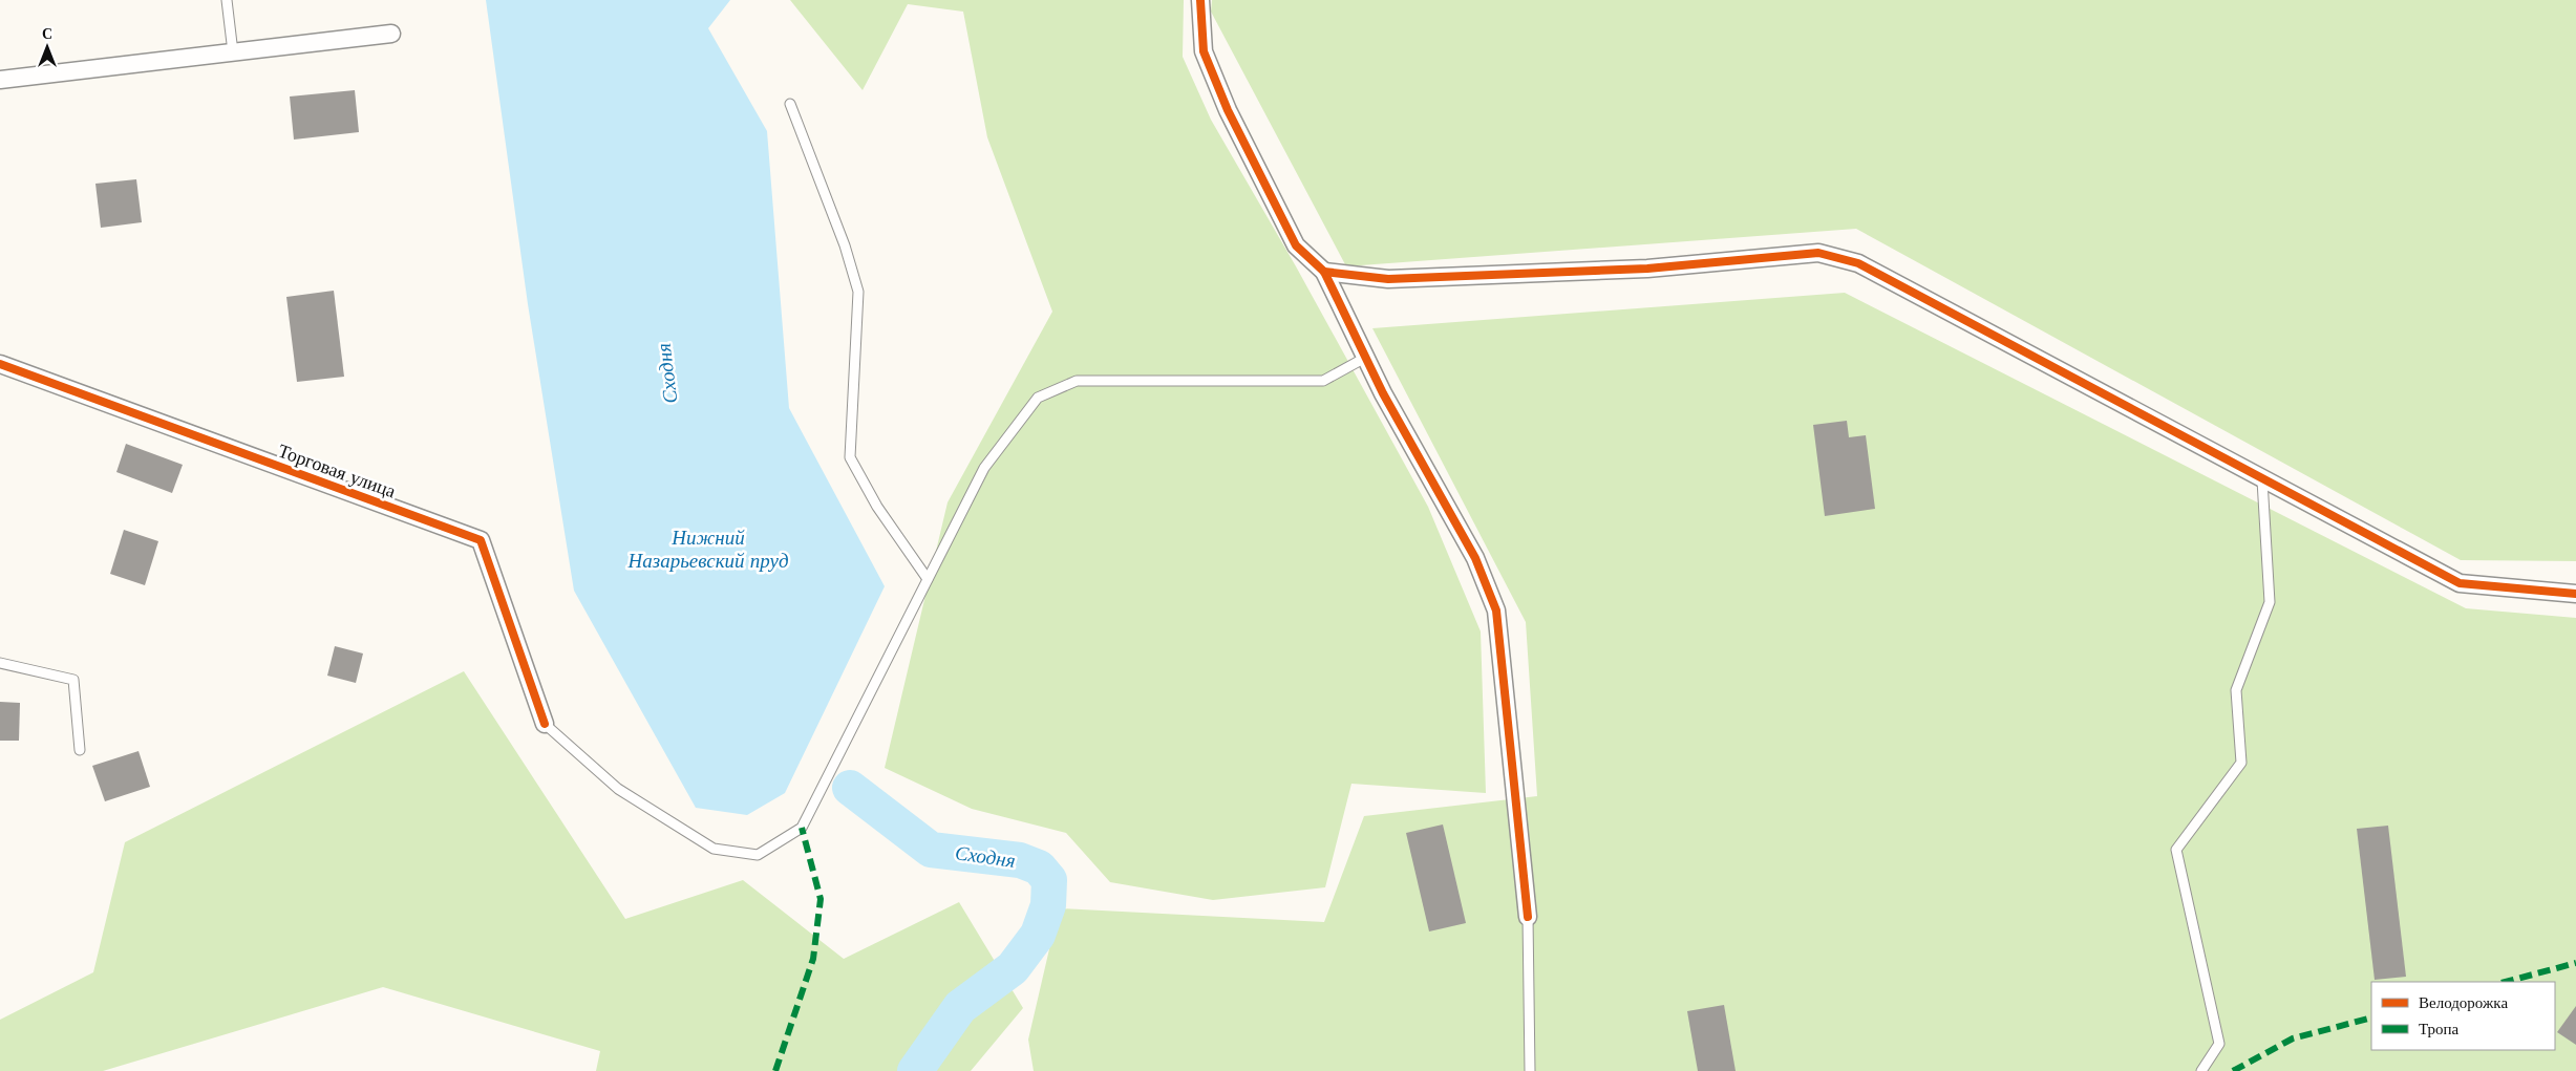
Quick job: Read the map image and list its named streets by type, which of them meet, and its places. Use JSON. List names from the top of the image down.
{
  "streets": {
    "street": ["Торговая улица"]
  },
  "water": ["Сходня", "Нижний Назарьевский пруд"],
  "legend": ["Велодорожка", "Тропа"],
  "north": "top"
}
